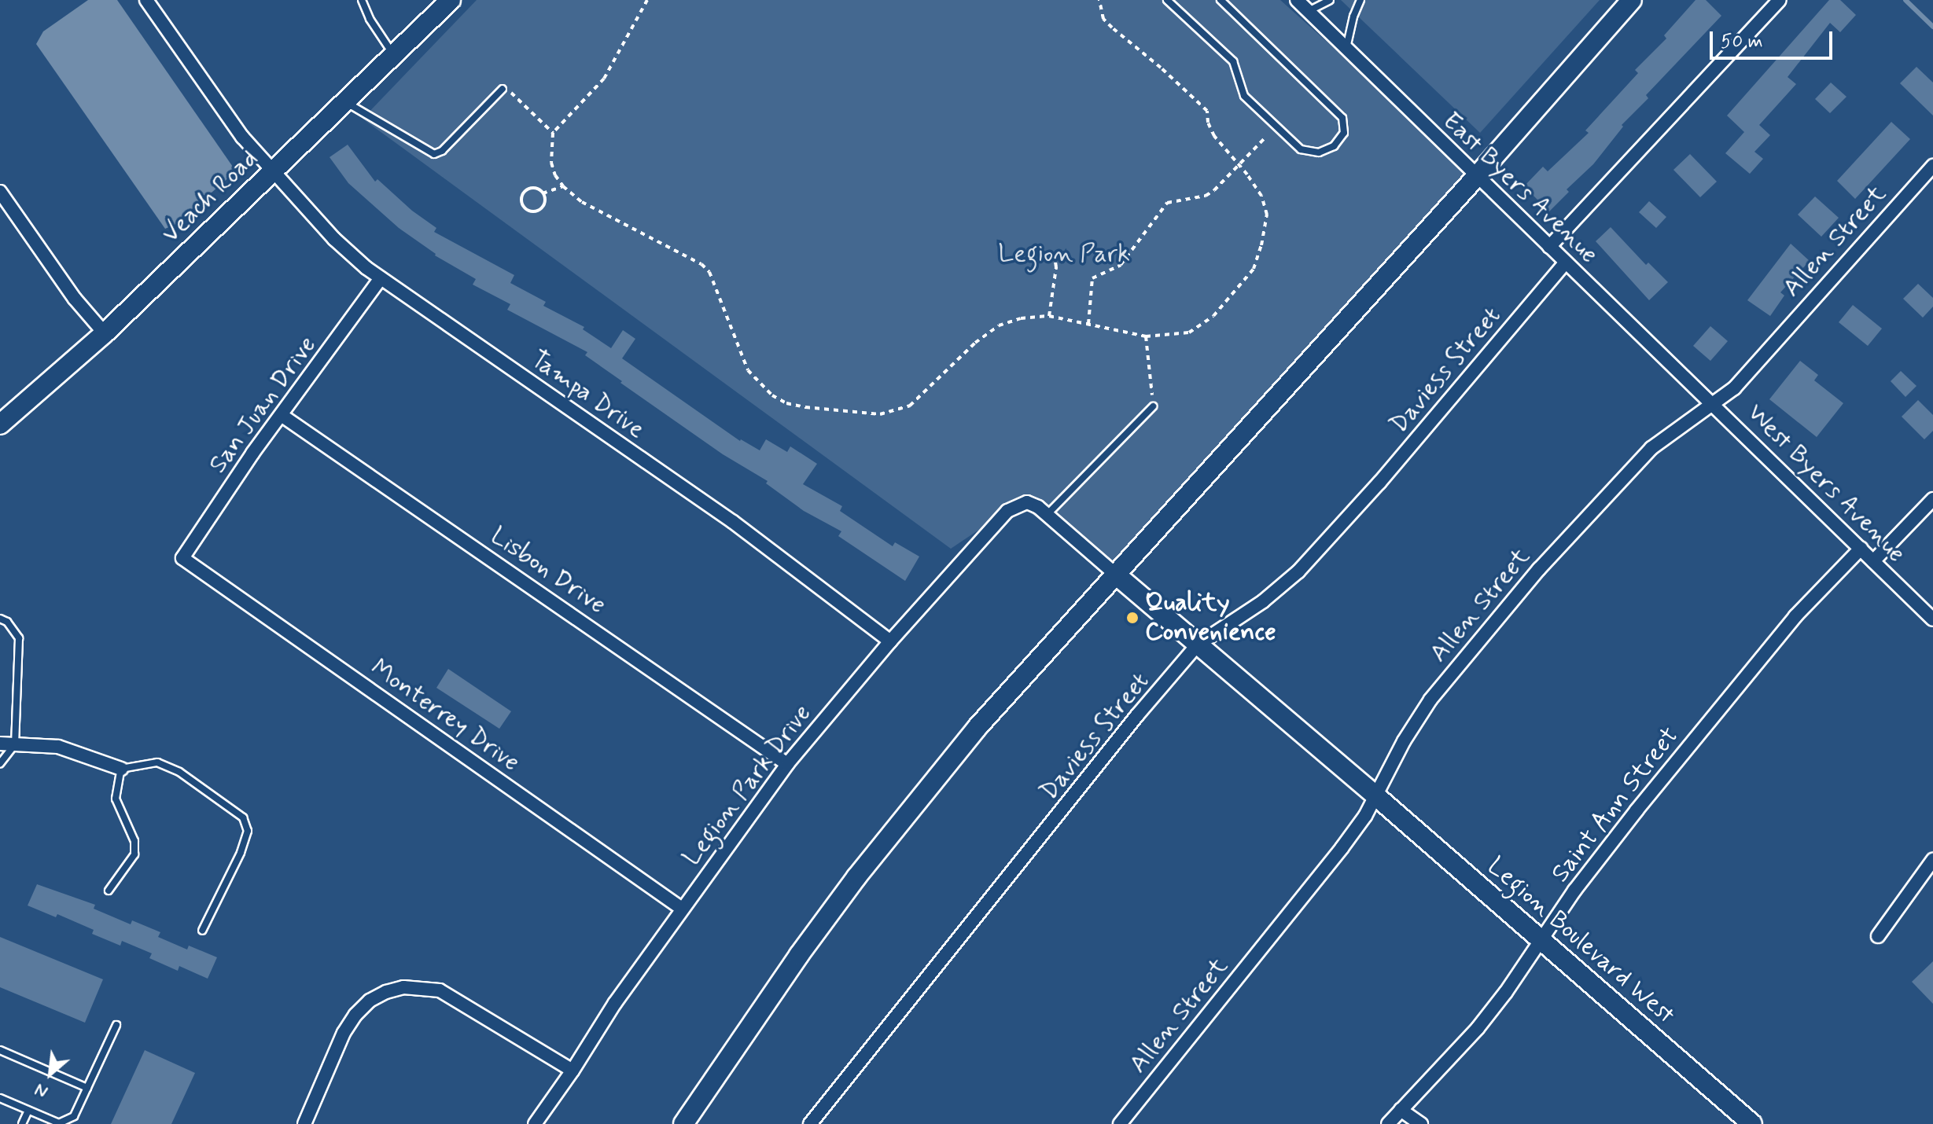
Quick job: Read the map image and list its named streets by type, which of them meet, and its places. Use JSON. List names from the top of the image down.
{
  "streets": {
    "street": [
      "East Byers Avenue",
      "Veach Road",
      "Allen Street",
      "Daviess Street",
      "Tampa Drive",
      "San Juan Drive",
      "West Byers Avenue",
      "Lisbon Drive",
      "Monterrey Drive",
      "Legion Park Drive",
      "Saint Ann Street",
      "Legion Boulevard West"
    ]
  },
  "crossings": [
    ["East Byers Avenue", "Allen Street"],
    ["East Byers Avenue", "Daviess Street"],
    ["East Byers Avenue", "West Byers Avenue"],
    ["Veach Road", "Tampa Drive"],
    ["Allen Street", "West Byers Avenue"],
    ["Allen Street", "Legion Boulevard West"],
    ["Daviess Street", "Legion Boulevard West"],
    ["Tampa Drive", "San Juan Drive"],
    ["Tampa Drive", "Legion Park Drive"],
    ["San Juan Drive", "Lisbon Drive"],
    ["San Juan Drive", "Monterrey Drive"],
    ["West Byers Avenue", "Saint Ann Street"],
    ["Lisbon Drive", "Legion Park Drive"],
    ["Monterrey Drive", "Legion Park Drive"],
    ["Saint Ann Street", "Legion Boulevard West"]
  ],
  "parks": ["Legion Park"],
  "places": ["Quality Convenience"],
  "scale_bar": "50 m",
  "north": "bottom left"
}
